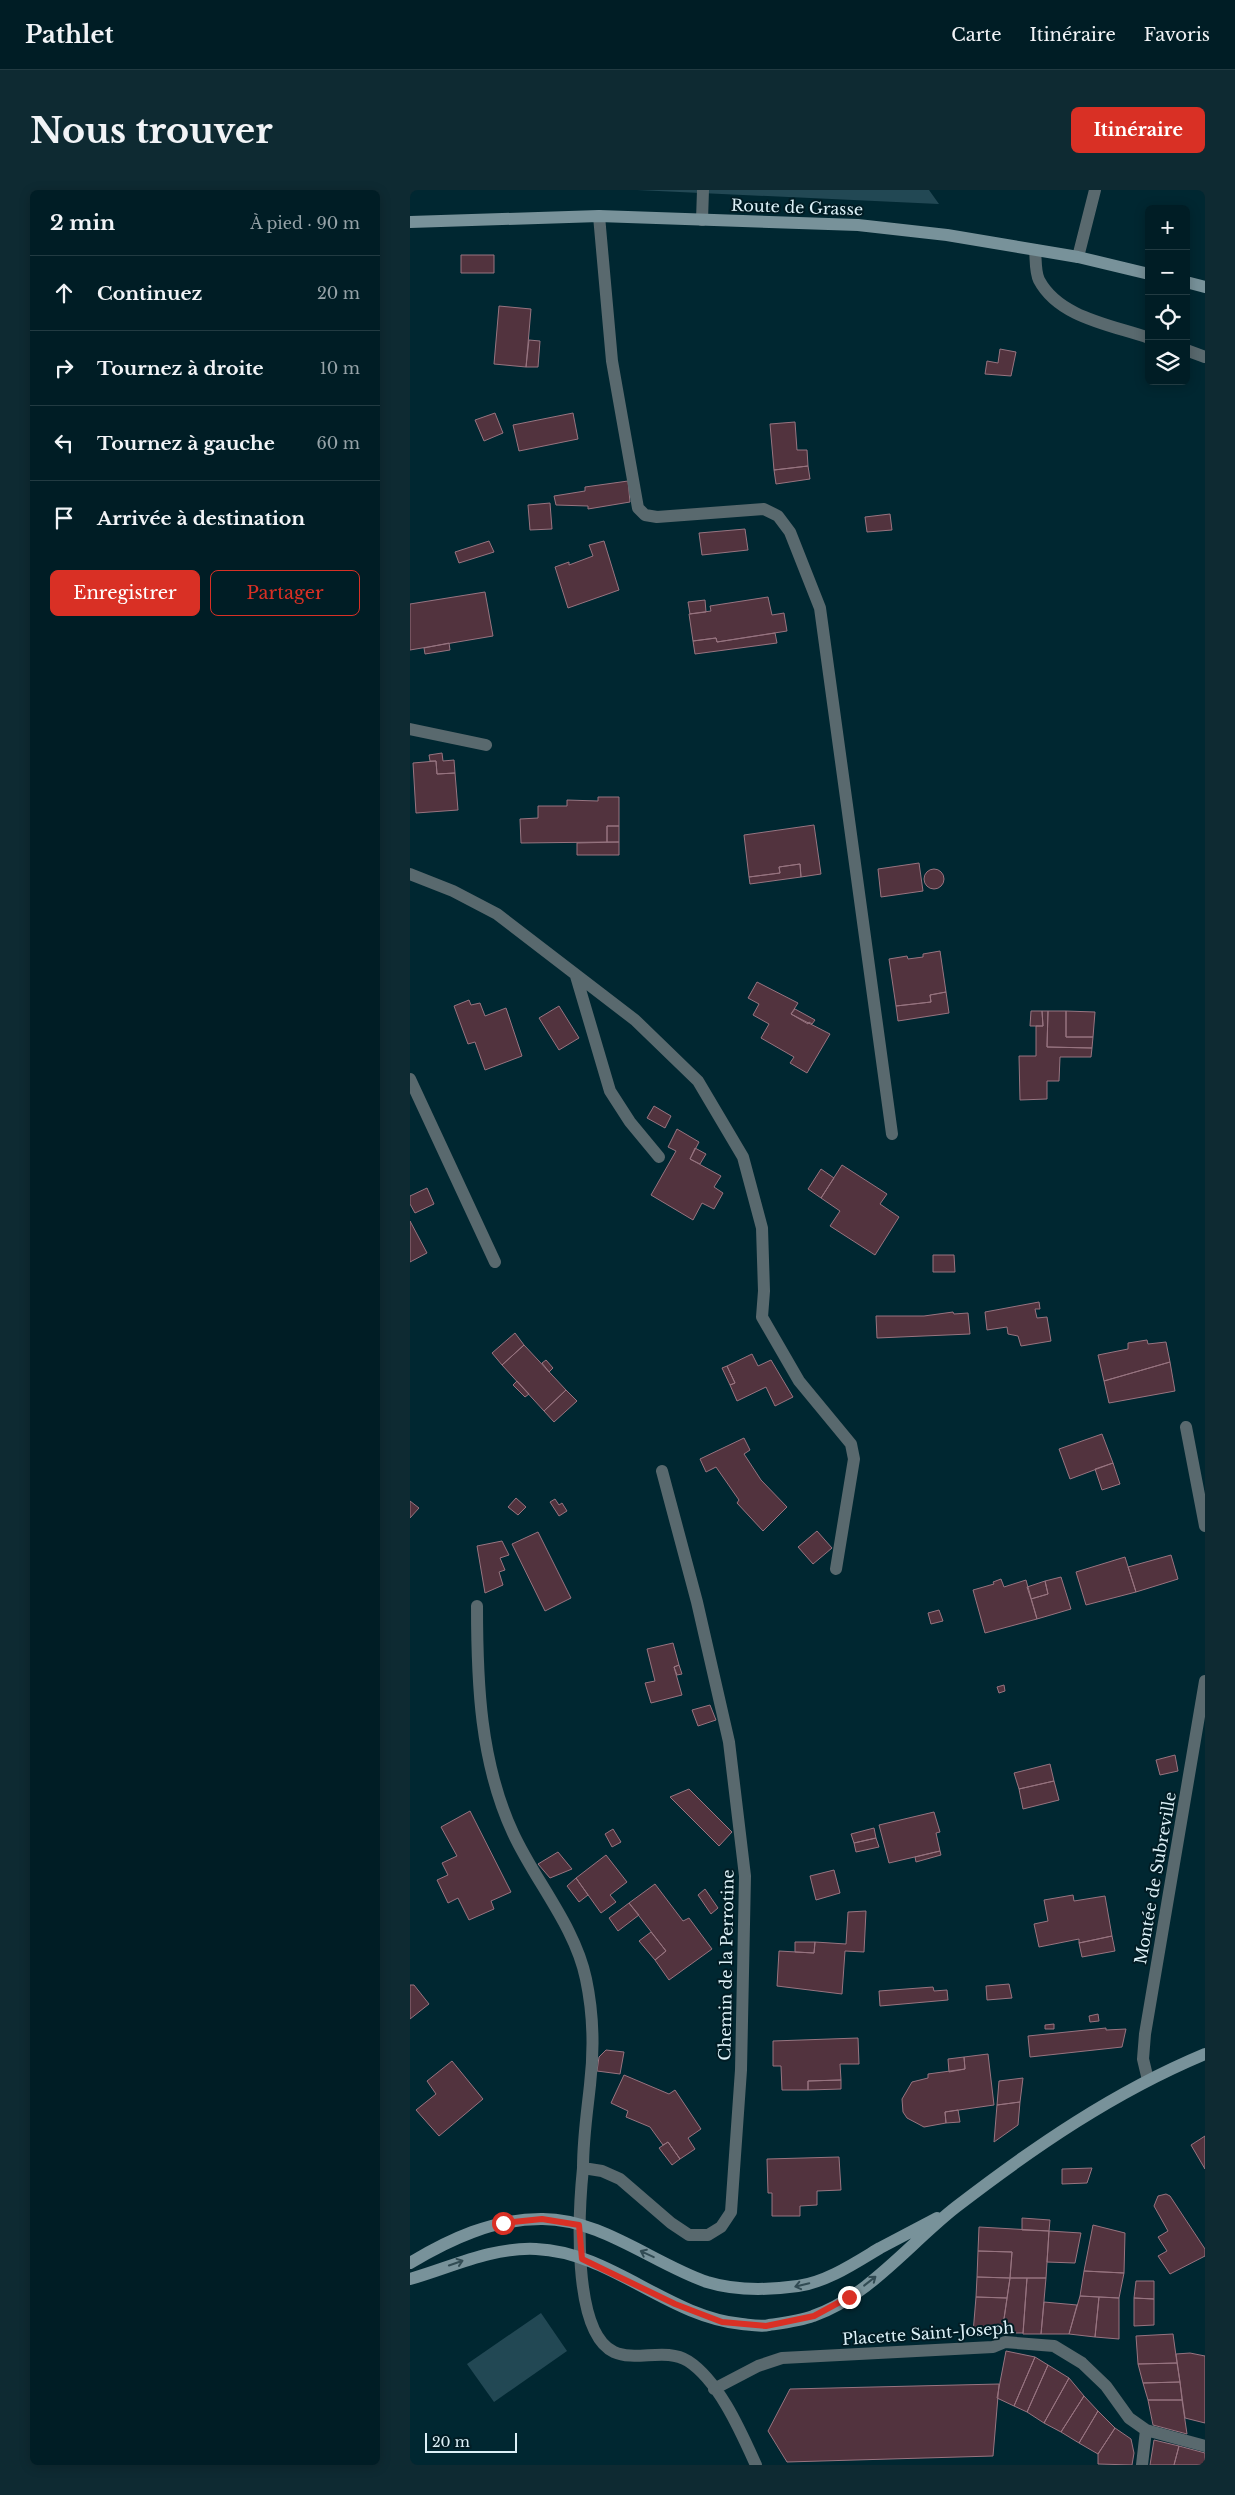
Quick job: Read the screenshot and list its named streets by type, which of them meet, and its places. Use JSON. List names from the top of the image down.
{
  "streets": {
    "street": [
      "Route de Grasse",
      "Montée de Subreville",
      "Chemin de la Perrotine",
      "Placette Saint-Joseph"
    ]
  },
  "scale_bar": "20 m",
  "page": {
    "header": "Pathlet",
    "nav": ["Carte", "Itinéraire", "Favoris"],
    "buttons": [
      "Itinéraire",
      ["Enregistrer", "Partager"]
    ],
    "title": "Nous trouver",
    "heading": ["2 min", "À pied · 90 m"],
    "map_buttons": ["+", "−"],
    "list": [
      ["Continuez", "20 m"],
      ["Tournez à droite", "10 m"],
      ["Tournez à gauche", "60 m"],
      "Arrivée à destination"
    ],
    "scale": "20 m"
  }
}
